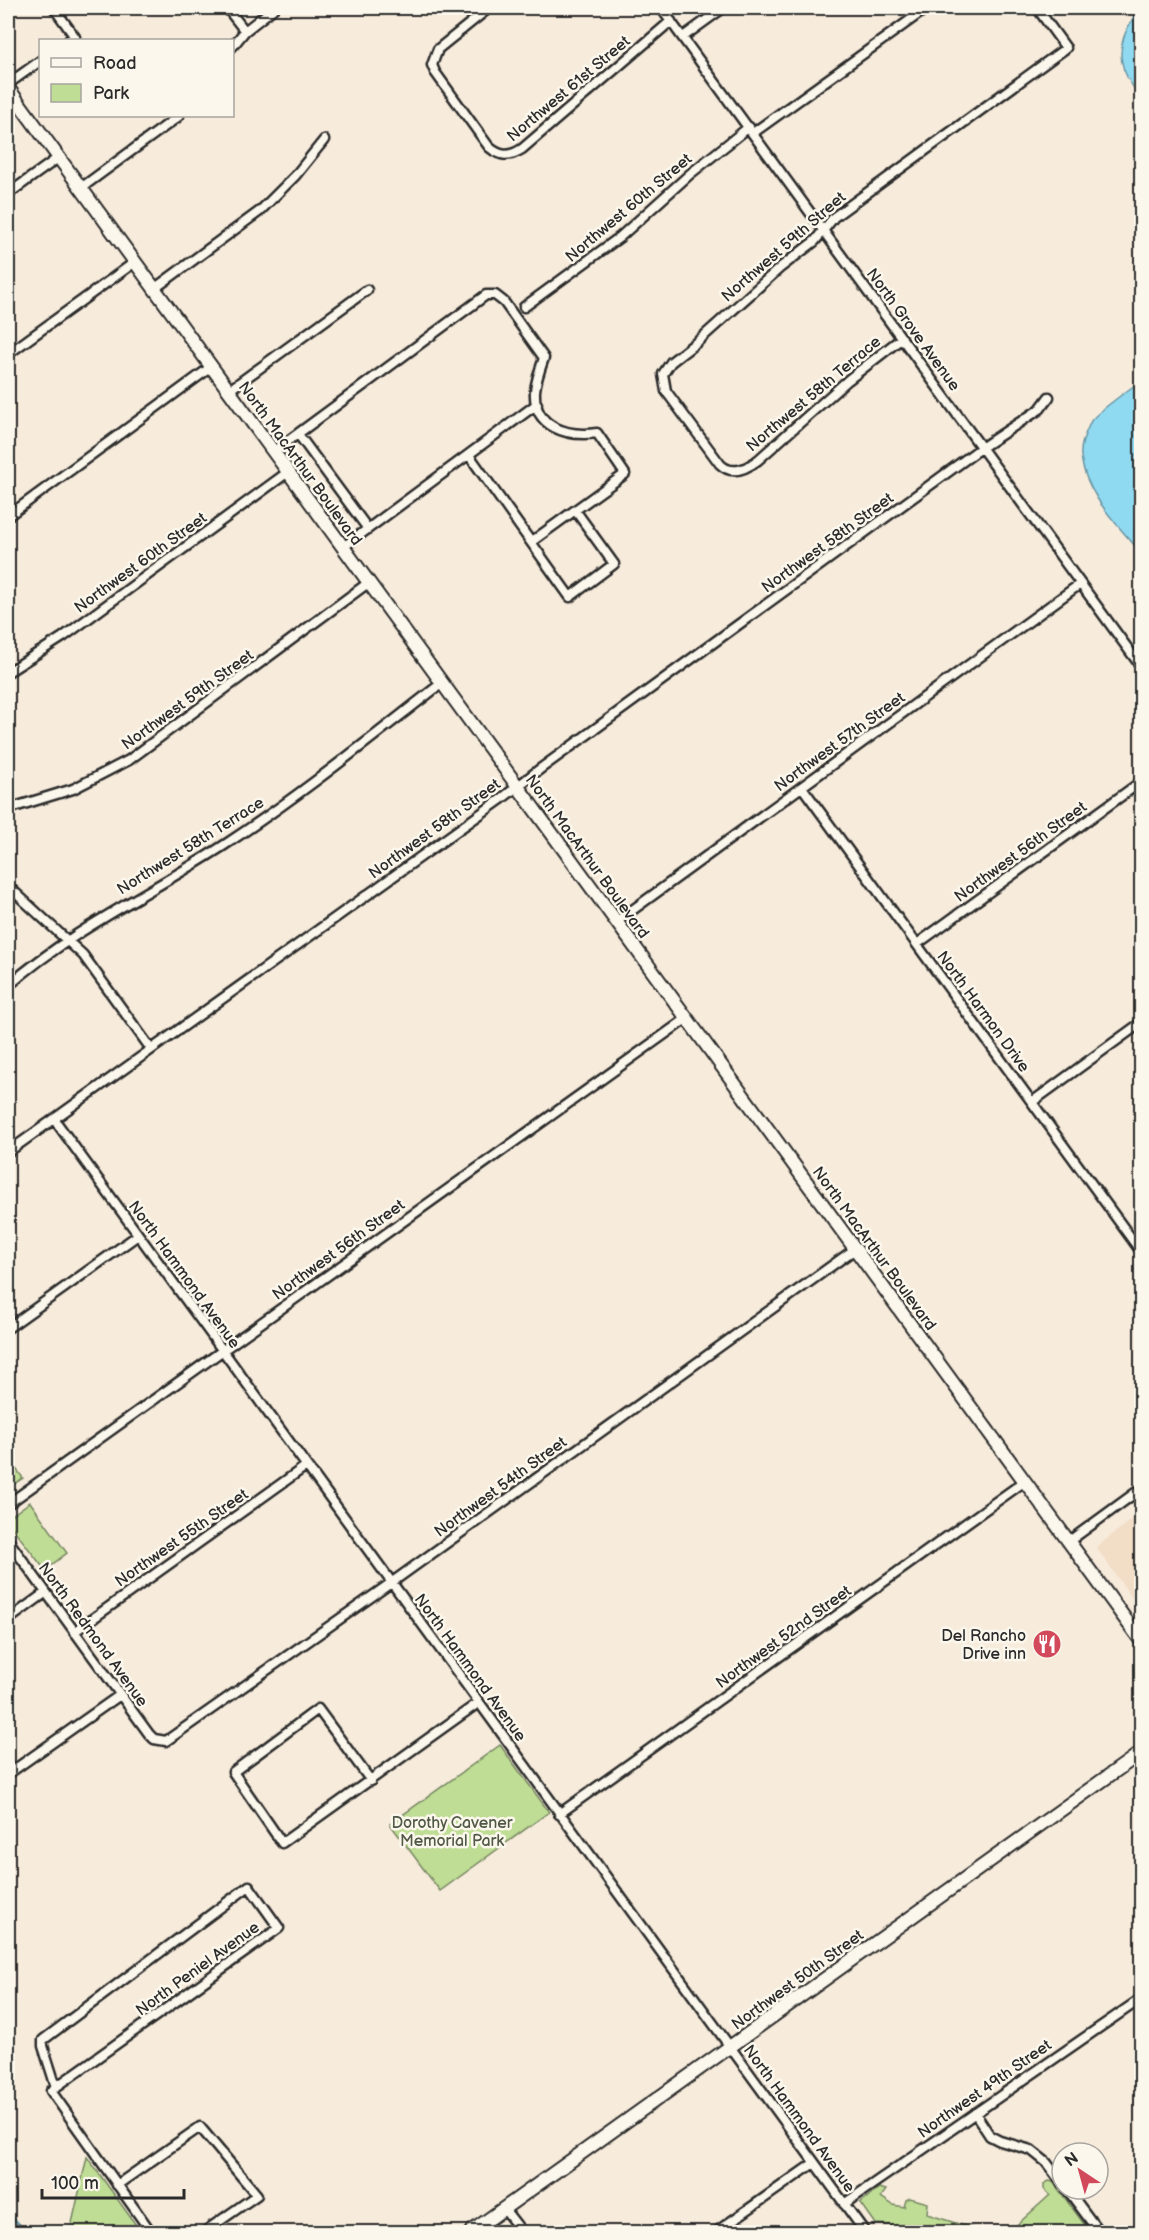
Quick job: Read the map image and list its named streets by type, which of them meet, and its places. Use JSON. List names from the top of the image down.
{
  "streets": {
    "main road": ["North MacArthur Boulevard", "Northwest 50th Street"],
    "street": [
      "Northwest 61st Street",
      "Northwest 60th Street",
      "Northwest 59th Street",
      "North Grove Avenue",
      "Northwest 58th Terrace",
      "Northwest 58th Street",
      "Northwest 57th Street",
      "Northwest 56th Street",
      "North Harmon Drive",
      "North Hammond Avenue",
      "Northwest 54th Street",
      "Northwest 55th Street",
      "North Redmond Avenue",
      "Northwest 52nd Street",
      "North Peniel Avenue",
      "Northwest 49th Street"
    ]
  },
  "crossings": [
    ["Northwest 61st Street", "North Grove Avenue"],
    ["Northwest 60th Street", "North Grove Avenue"],
    ["Northwest 60th Street", "North MacArthur Boulevard"],
    ["Northwest 59th Street", "North Grove Avenue"],
    ["Northwest 59th Street", "Northwest 58th Terrace"],
    ["Northwest 59th Street", "North MacArthur Boulevard"],
    ["North Grove Avenue", "Northwest 58th Terrace"],
    ["North Grove Avenue", "Northwest 58th Street"],
    ["North Grove Avenue", "Northwest 57th Street"],
    ["Northwest 58th Terrace", "North MacArthur Boulevard"],
    ["North MacArthur Boulevard", "Northwest 58th Street"],
    ["North MacArthur Boulevard", "Northwest 57th Street"],
    ["North MacArthur Boulevard", "Northwest 56th Street"],
    ["North MacArthur Boulevard", "Northwest 54th Street"],
    ["North MacArthur Boulevard", "Northwest 52nd Street"],
    ["Northwest 58th Street", "North Hammond Avenue"],
    ["Northwest 57th Street", "North Harmon Drive"],
    ["Northwest 56th Street", "North Harmon Drive"],
    ["Northwest 56th Street", "North Hammond Avenue"],
    ["North Hammond Avenue", "Northwest 54th Street"],
    ["North Hammond Avenue", "Northwest 55th Street"],
    ["North Hammond Avenue", "Northwest 52nd Street"],
    ["North Hammond Avenue", "Northwest 50th Street"],
    ["North Hammond Avenue", "Northwest 49th Street"],
    ["Northwest 54th Street", "North Redmond Avenue"],
    ["Northwest 55th Street", "North Redmond Avenue"]
  ],
  "parks": ["Dorothy Cavener Memorial Park"],
  "places": {
    "restaurant": ["Del Rancho Drive inn"]
  },
  "legend": ["Road", "Park"],
  "scale_bar": "100 m",
  "north": "top left"
}
